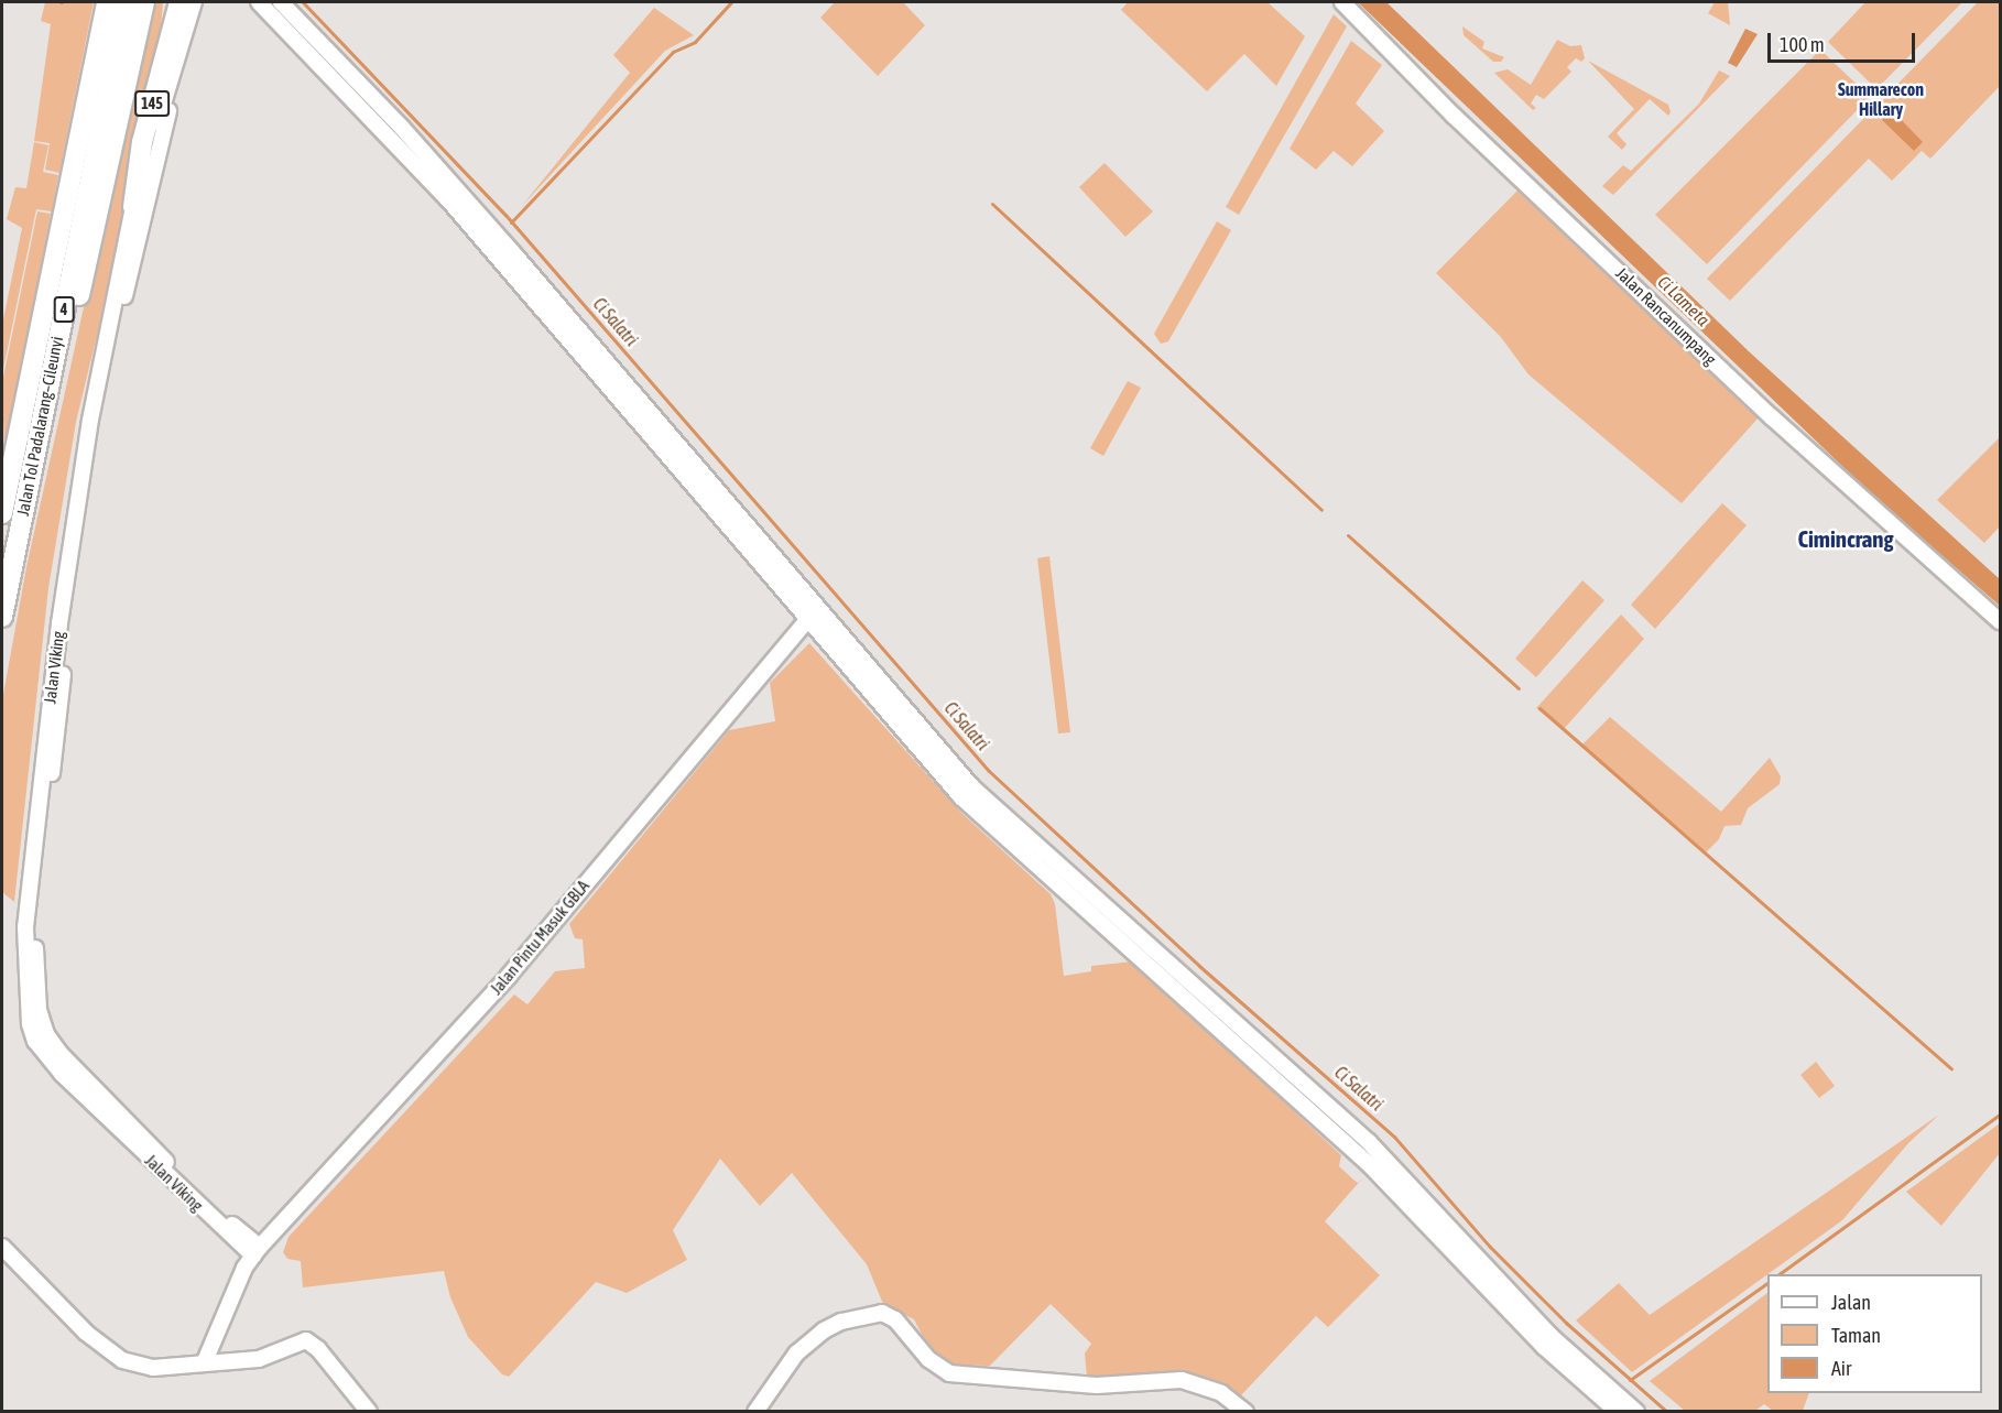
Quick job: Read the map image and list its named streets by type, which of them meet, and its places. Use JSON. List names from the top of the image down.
{
  "streets": {
    "highway": ["145", "4", "Jalan Tol Padalarang–Cileunyi"],
    "street": ["Jalan Rancanumpang", "Jalan Viking", "Jalan Pintu Masuk GBLA"]
  },
  "crossings": [
    ["145", "Jalan Tol Padalarang–Cileunyi"],
    ["145", "Jalan Viking"],
    ["Jalan Viking", "Jalan Pintu Masuk GBLA"]
  ],
  "districts": ["Summarecon Hillary", "Cimincrang"],
  "water": ["Ci Lameta", "Ci Salatri"],
  "legend": ["Jalan", "Taman", "Air"],
  "scale_bar": "100 m"
}
